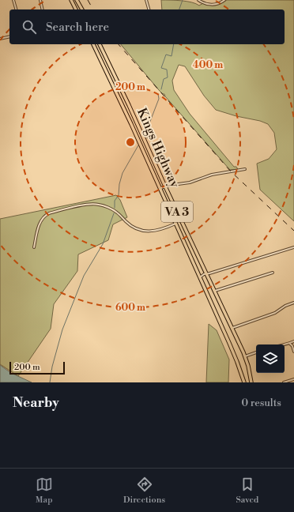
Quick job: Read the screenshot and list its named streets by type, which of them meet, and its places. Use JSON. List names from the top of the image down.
{
  "streets": {
    "highway": ["Kings Highway", "VA 3"]
  },
  "scale_bar": "200 m",
  "page": {
    "search": "Search here",
    "scale": "200 m",
    "heading": ["Nearby", "0 results"],
    "nav": ["Map", "Directions", "Saved"]
  },
  "rings": ["400 m", "200 m", "600 m"]
}
